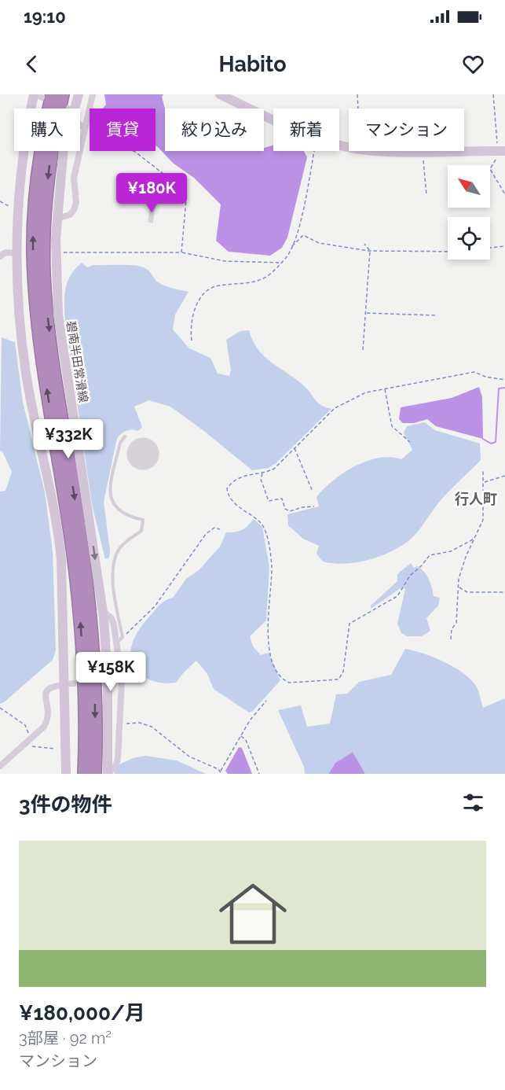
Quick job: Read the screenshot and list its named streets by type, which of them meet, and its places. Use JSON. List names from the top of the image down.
{
  "streets": {
    "main road": ["碧南半田常滑線"]
  },
  "districts": ["行人町"],
  "north": "top left",
  "page": {
    "status": "19:10",
    "header": "Habito",
    "chip": [
      "購入",
      "賃貸",
      "絞り込み",
      "新着",
      "マンション"
    ],
    "price": ["¥180K", "¥332K", "¥158K"],
    "heading": "3件の物件",
    "list": [
      {
        "name": "¥180,000/月",
        "note": "3部屋 · 92 m² · マンション"
      }
    ]
  }
}
